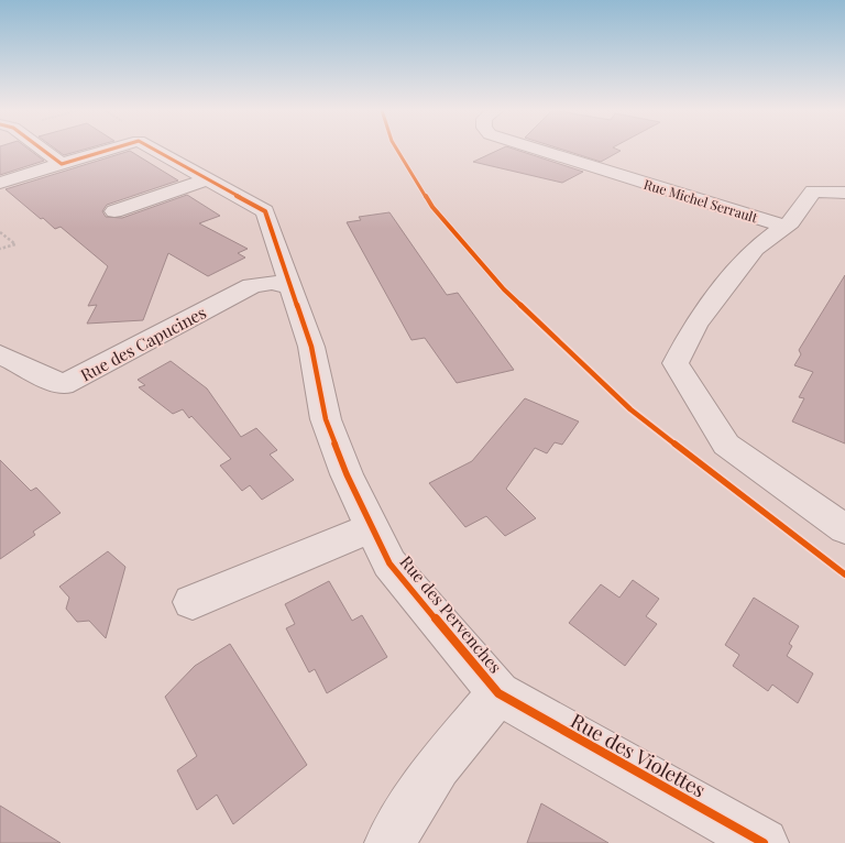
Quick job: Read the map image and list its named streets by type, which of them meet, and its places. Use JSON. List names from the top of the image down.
{
  "streets": {
    "street": [
      "Rue Michel Serrault",
      "Rue des Capucines",
      "Rue des Pervenches",
      "Rue des Violettes"
    ]
  },
  "crossings": [
    ["Rue des Capucines", "Rue des Pervenches"],
    ["Rue des Pervenches", "Rue des Violettes"]
  ]
}
